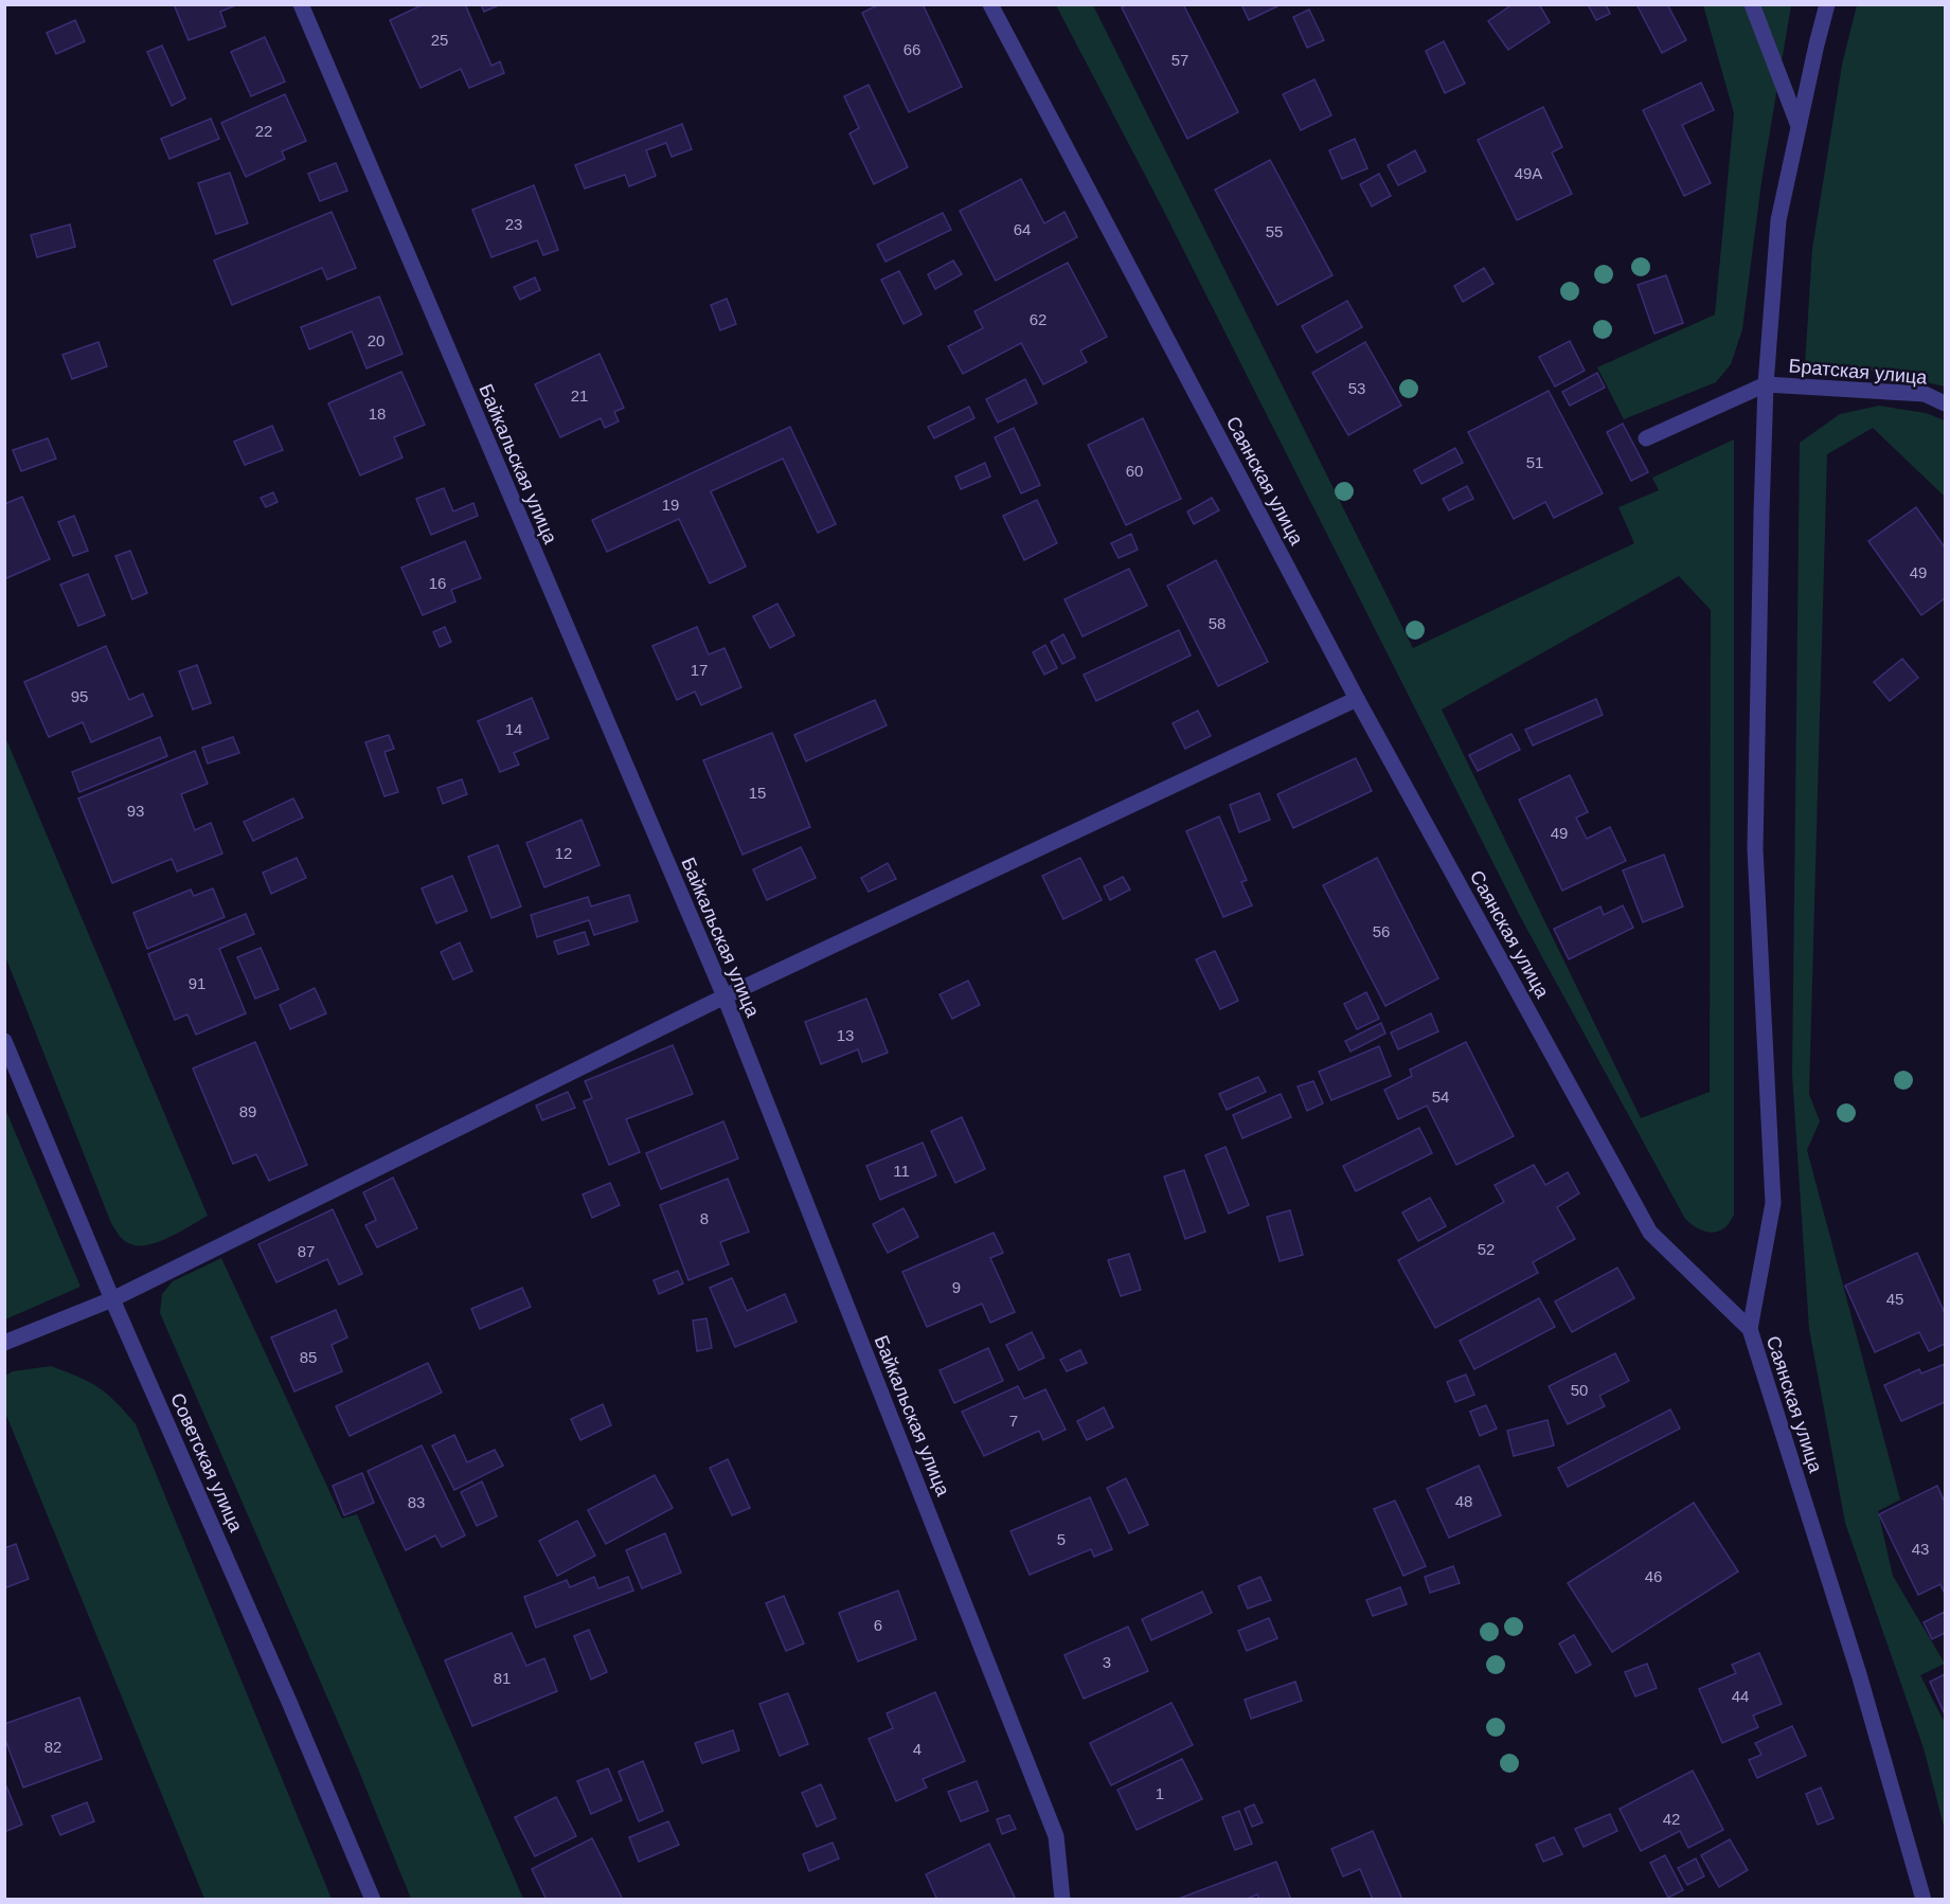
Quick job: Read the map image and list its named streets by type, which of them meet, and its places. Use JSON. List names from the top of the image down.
{
  "streets": {
    "street": [
      "Братская улица",
      "Байкальская улица",
      "Саянская улица",
      "Советская улица"
    ]
  },
  "house_numbers": [
    "25",
    "66",
    "57",
    "22",
    "49А",
    "23",
    "64",
    "55",
    "62",
    "20",
    "53",
    "21",
    "18",
    "51",
    "60",
    "19",
    "49",
    "16",
    "58",
    "17",
    "95",
    "14",
    "15",
    "93",
    "49",
    "12",
    "56",
    "91",
    "13",
    "54",
    "89",
    "11",
    "8",
    "52",
    "87",
    "9",
    "45",
    "85",
    "50",
    "7",
    "48",
    "83",
    "5",
    "43",
    "46",
    "6",
    "3",
    "81",
    "44",
    "82",
    "4",
    "1",
    "42"
  ]
}
